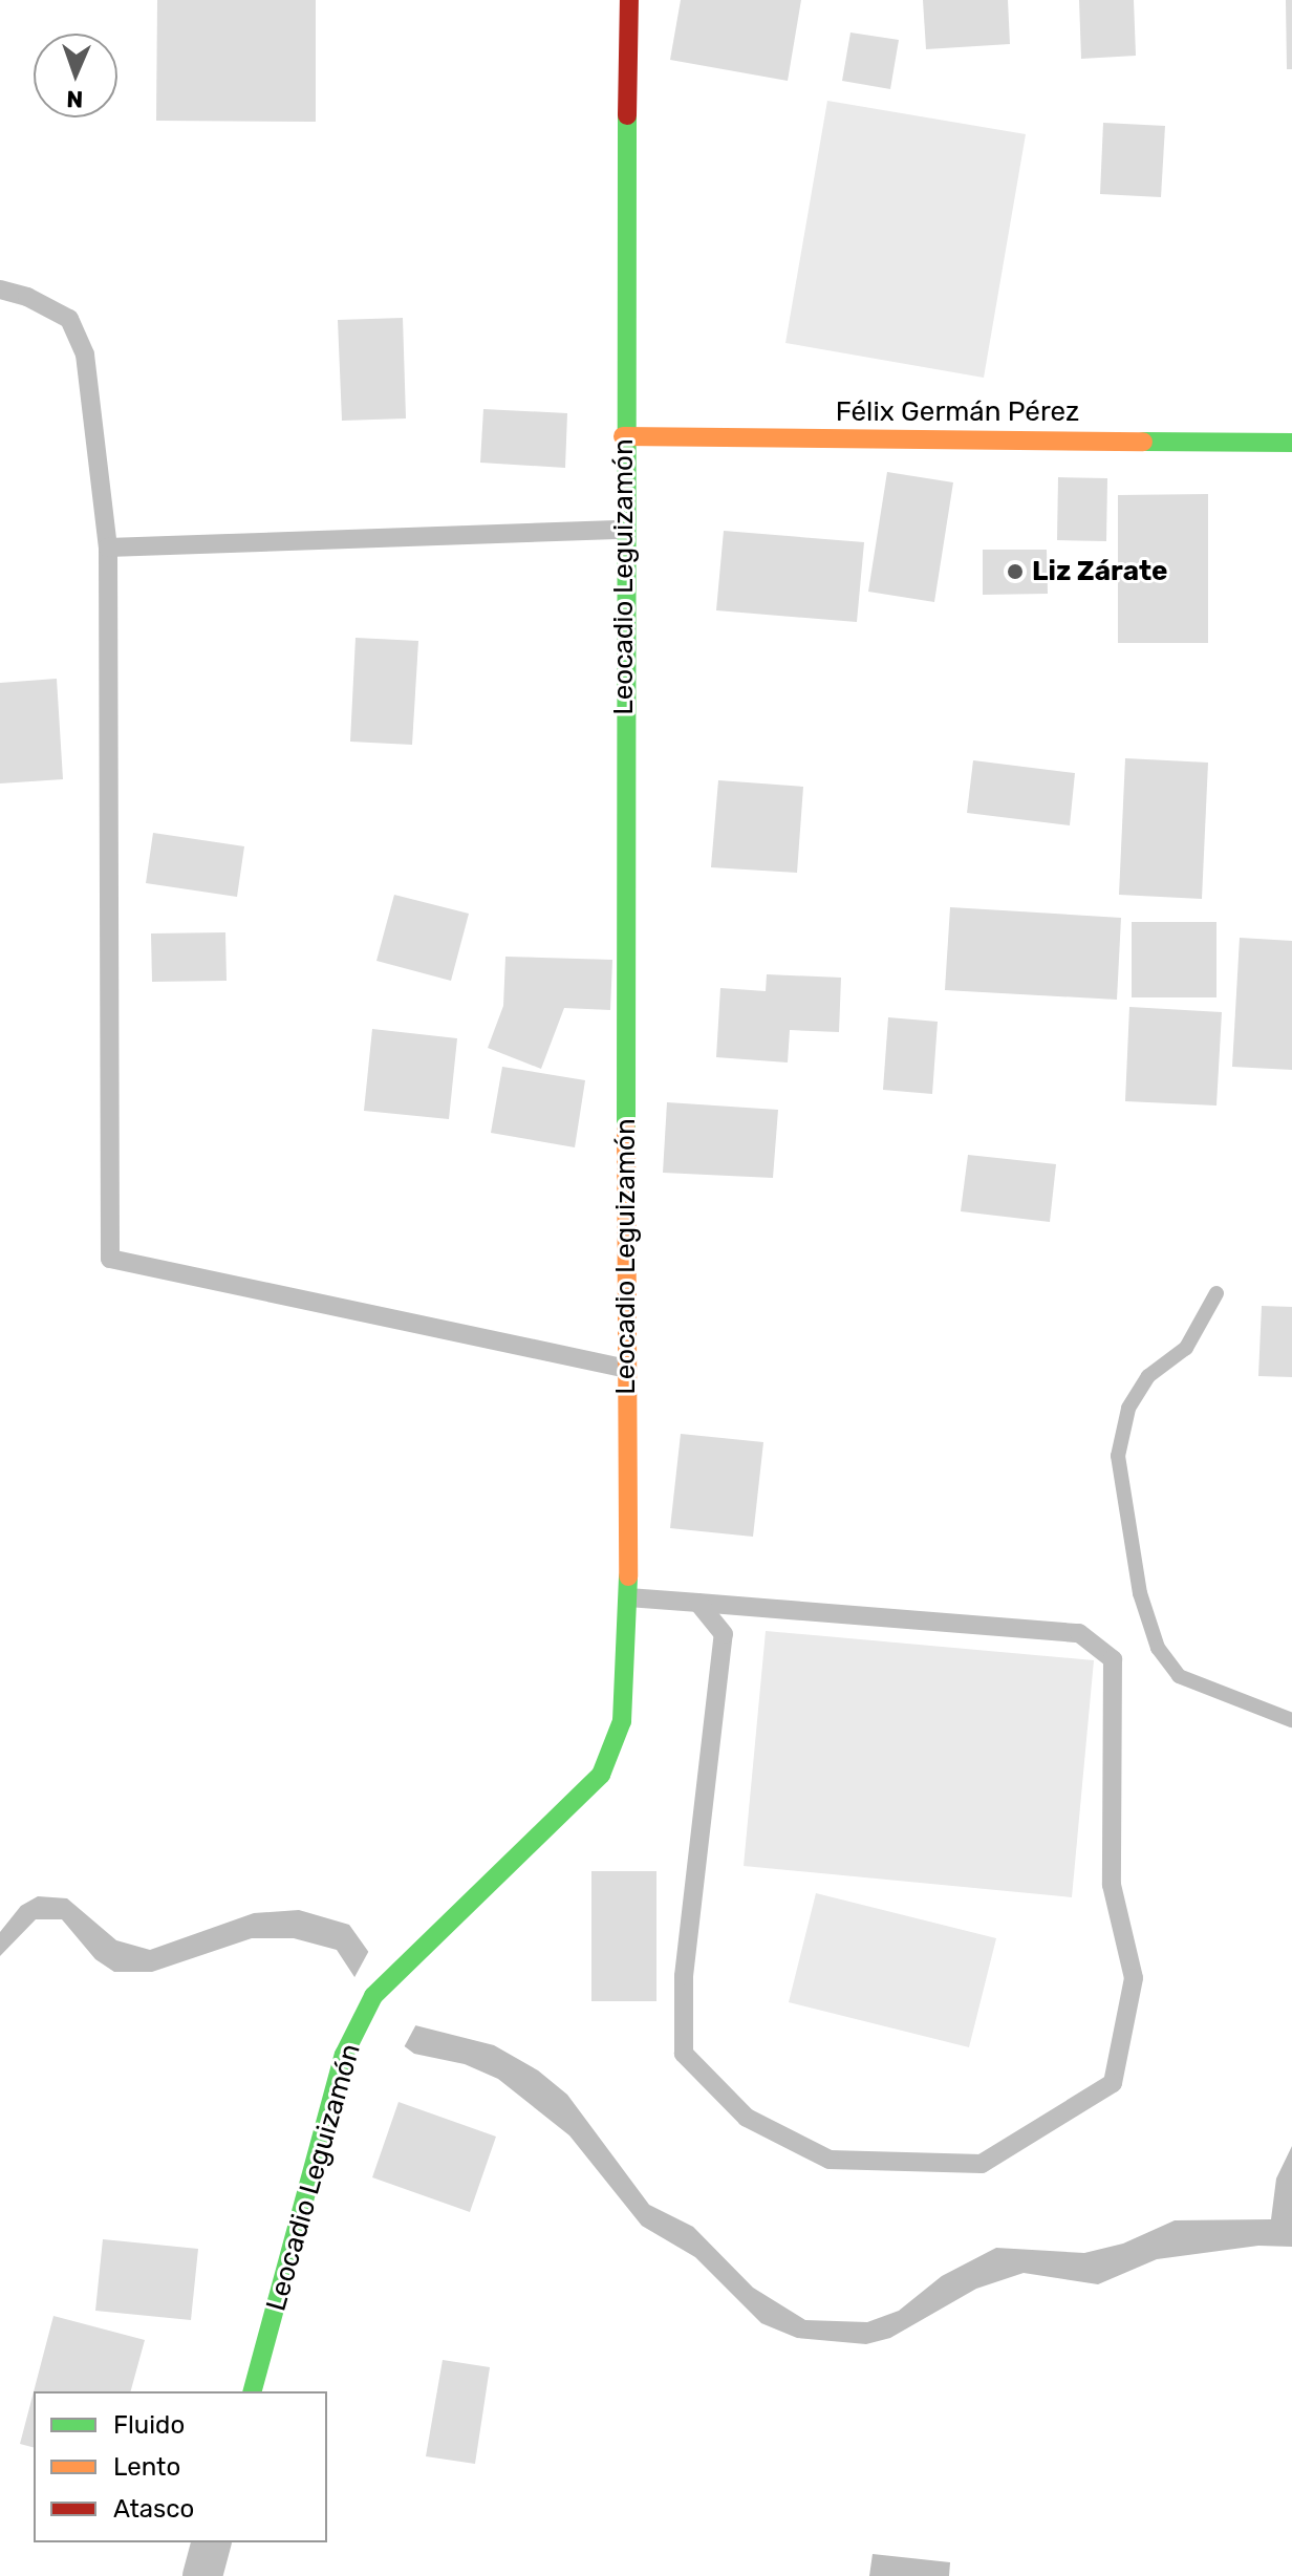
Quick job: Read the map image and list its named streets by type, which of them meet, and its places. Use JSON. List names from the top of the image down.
{
  "streets": {
    "street": ["Félix Germán Pérez", "Leocadio Leguizamón"]
  },
  "crossings": [
    ["Félix Germán Pérez", "Leocadio Leguizamón"]
  ],
  "places": ["Liz Zárate"],
  "legend": ["Fluido", "Lento", "Atasco"],
  "north": "bottom"
}
